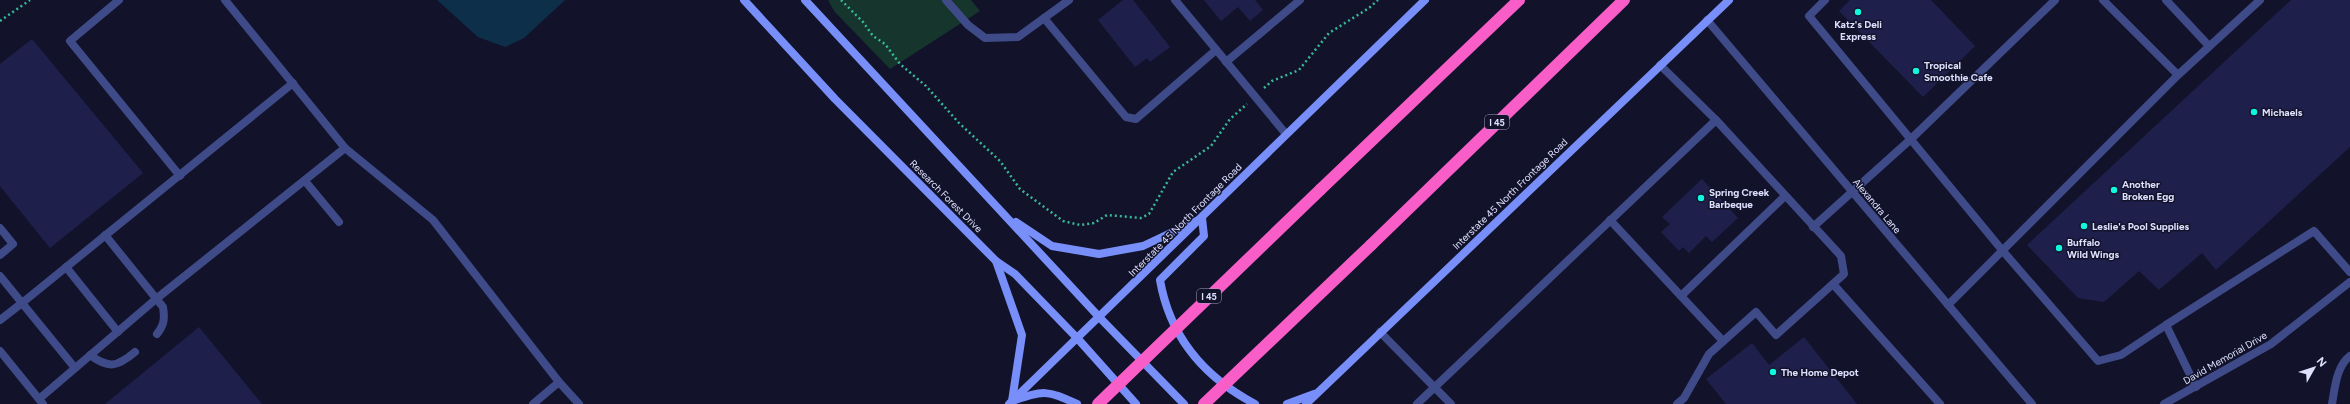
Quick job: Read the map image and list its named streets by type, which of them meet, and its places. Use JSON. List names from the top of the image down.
{
  "streets": {
    "highway": ["I 45"],
    "main road": ["Interstate 45 North Frontage Road", "Research Forest Drive"],
    "street": ["Alexandra Lane", "David Memorial Drive"]
  },
  "crossings": [
    ["Interstate 45 North Frontage Road", "Research Forest Drive"],
    ["Interstate 45 North Frontage Road", "Alexandra Lane"]
  ],
  "places": [
    "Katz's Deli Express",
    "Tropical Smoothie Cafe",
    "Michaels",
    "Another Broken Egg",
    "Spring Creek Barbeque",
    "Leslie's Pool Supplies",
    "Buffalo Wild Wings",
    "The Home Depot"
  ],
  "north": "top right"
}
